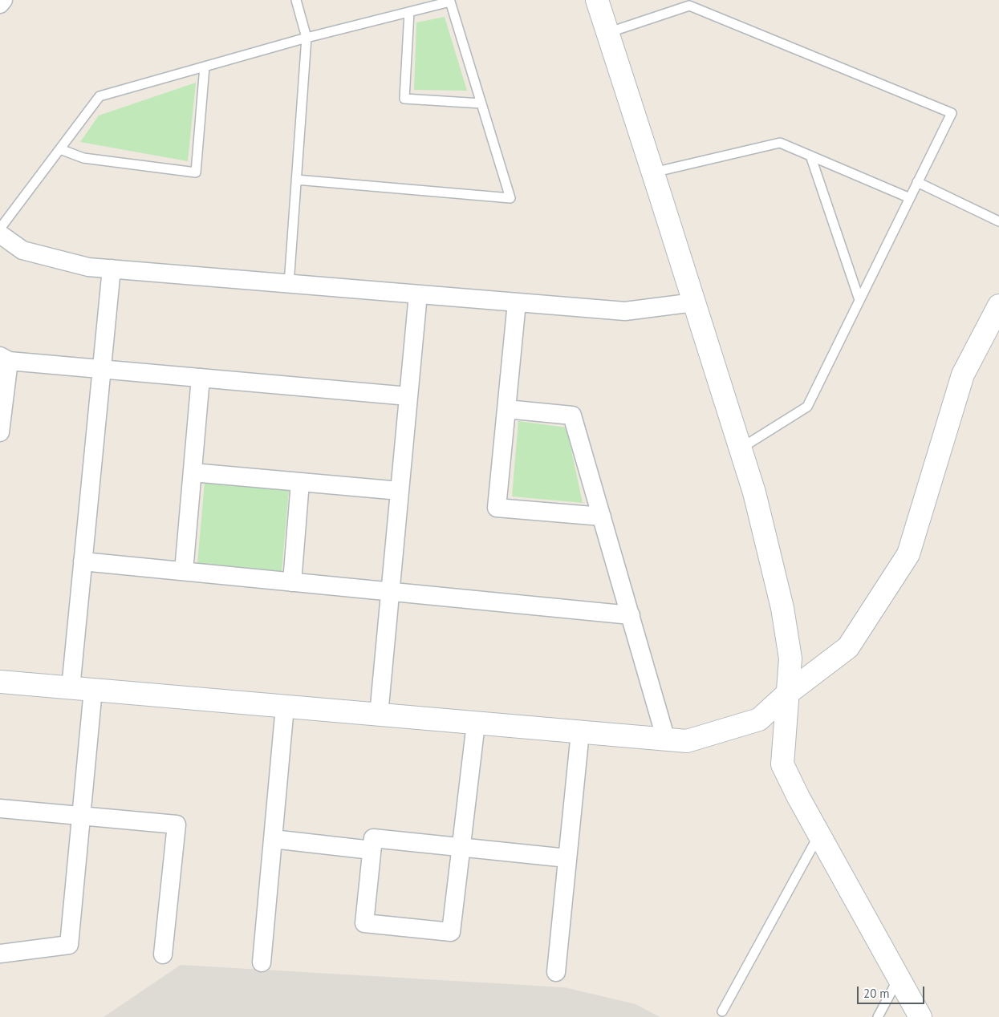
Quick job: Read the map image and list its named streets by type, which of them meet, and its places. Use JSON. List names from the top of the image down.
{
  "scale_bar": "20 m"
}
